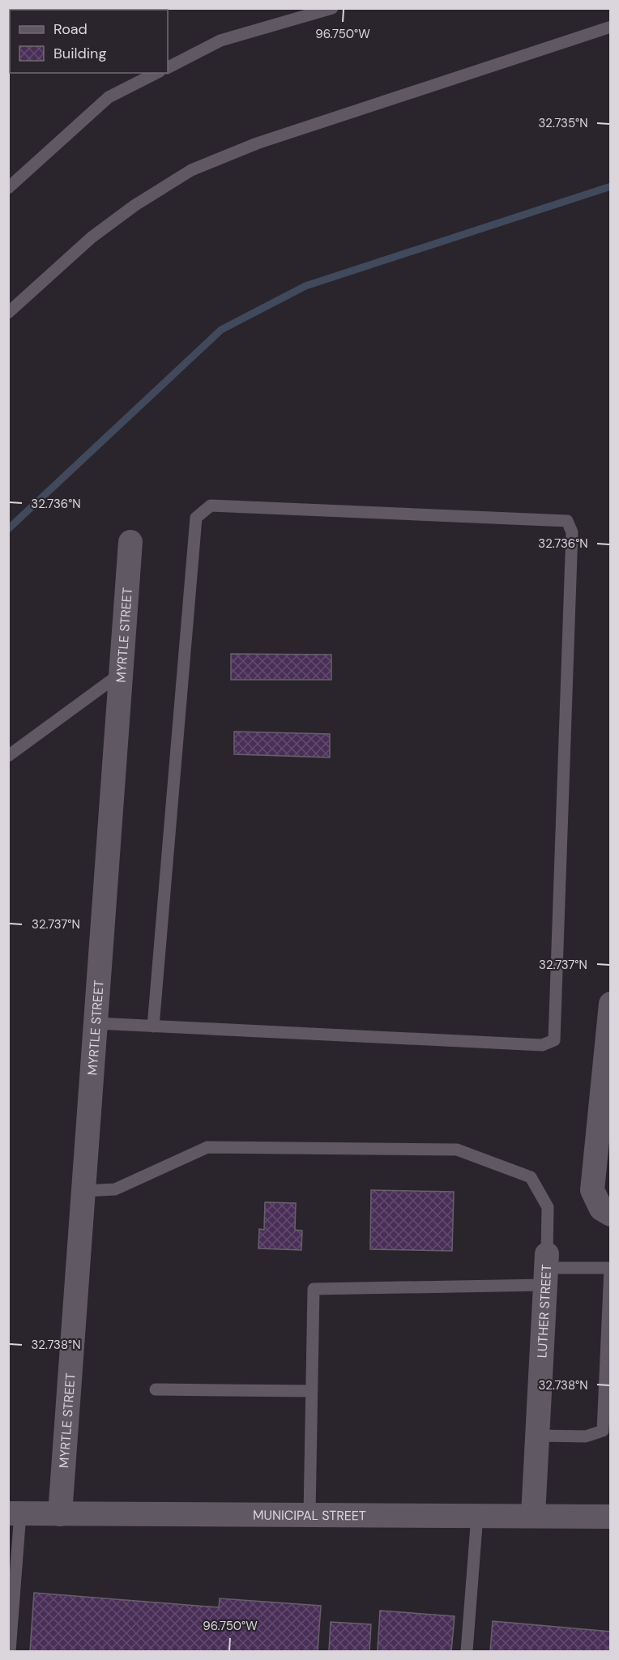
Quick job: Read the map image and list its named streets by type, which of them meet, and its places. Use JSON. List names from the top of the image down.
{
  "streets": {
    "street": ["MYRTLE STREET", "LUTHER STREET", "MUNICIPAL STREET"]
  },
  "crossings": [
    ["MYRTLE STREET", "MUNICIPAL STREET"],
    ["LUTHER STREET", "MUNICIPAL STREET"]
  ],
  "legend": ["Road", "Building"],
  "coordinates": [
    "96.750°W",
    "32.735°N",
    "32.736°N",
    "32.737°N",
    "32.738°N"
  ]
}
